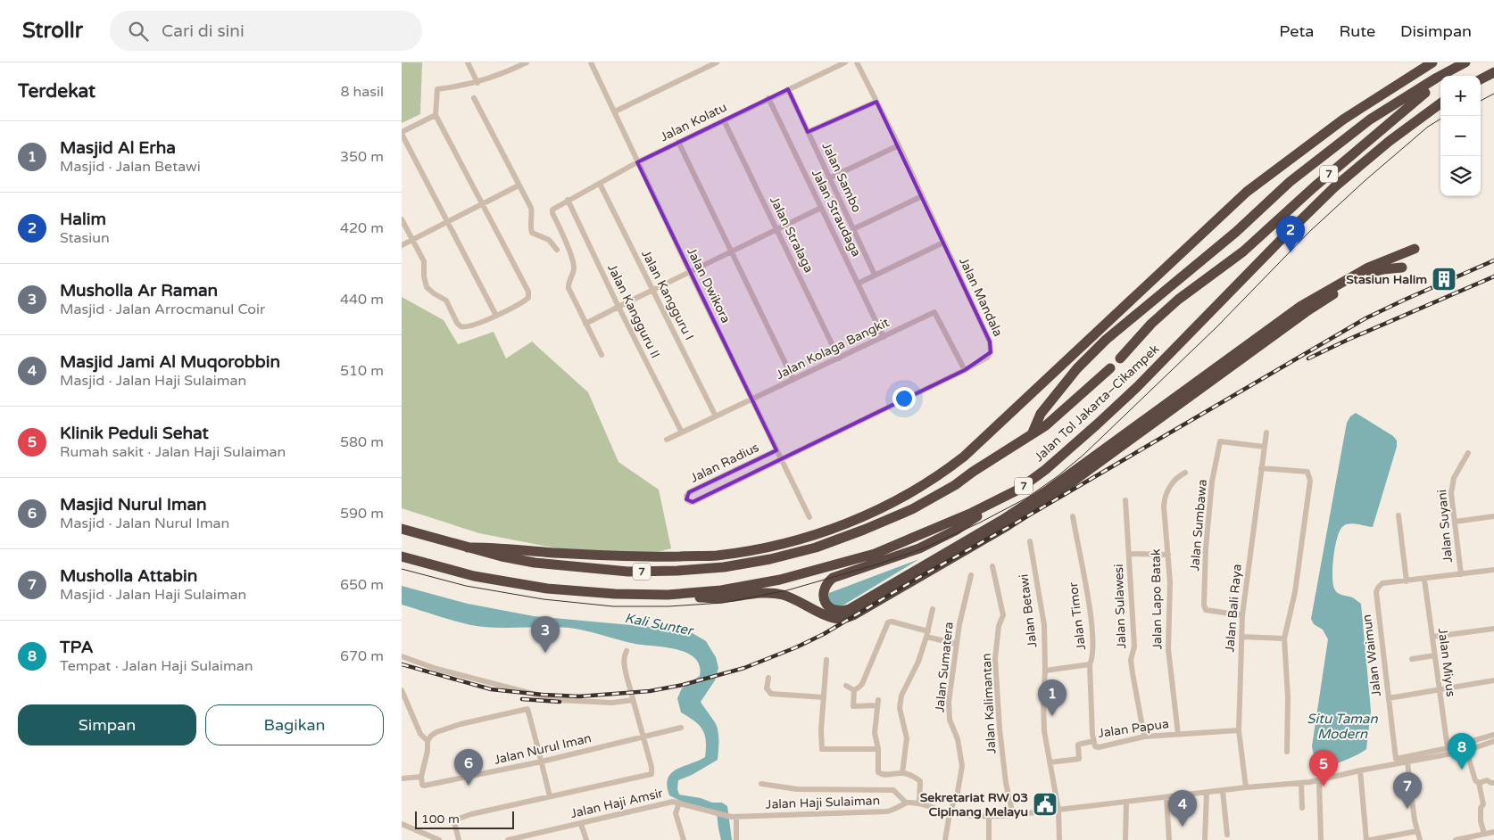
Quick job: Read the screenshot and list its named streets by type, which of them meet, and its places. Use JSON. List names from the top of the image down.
{
  "streets": {
    "highway": ["7", "Jalan Tol Jakarta–Cikampek"],
    "street": [
      "Jalan Kolatu",
      "Jalan Sambo",
      "Jalan Straudaga",
      "Jalan Stralaga",
      "Jalan Dwikora",
      "Jalan Kangguru I",
      "Jalan Mandala",
      "Jalan Kangguru II",
      "Jalan Kolaga Bangkit",
      "Jalan Radius",
      "Jalan Sumbawa",
      "Jalan Suyani",
      "Jalan Lapo Batak",
      "Jalan Sulawesi",
      "Jalan Bali Raya",
      "Jalan Betawi",
      "Jalan Timor",
      "Jalan Waimun",
      "Jalan Miyus",
      "Jalan Sumatera",
      "Jalan Kalimantan",
      "Jalan Papua",
      "Jalan Nurul Iman",
      "Jalan Haji Sulaiman",
      "Jalan Haji Amsir"
    ]
  },
  "crossings": [
    ["Jalan Kolatu", "Jalan Sambo"],
    ["Jalan Kolatu", "Jalan Straudaga"],
    ["Jalan Kolatu", "Jalan Stralaga"],
    ["Jalan Kolatu", "Jalan Dwikora"],
    ["Jalan Kolatu", "Jalan Kangguru I"],
    ["Jalan Kolatu", "Jalan Kangguru II"],
    ["Jalan Straudaga", "Jalan Kolaga Bangkit"],
    ["Jalan Stralaga", "Jalan Kolaga Bangkit"],
    ["Jalan Dwikora", "Jalan Mandala"],
    ["Jalan Dwikora", "Jalan Kolaga Bangkit"],
    ["Jalan Dwikora", "Jalan Radius"],
    ["Jalan Kangguru I", "Jalan Kolaga Bangkit"],
    ["Jalan Mandala", "Jalan Kolaga Bangkit"],
    ["Jalan Mandala", "Jalan Radius"],
    ["Jalan Kangguru II", "Jalan Kolaga Bangkit"],
    ["Jalan Sumbawa", "Jalan Bali Raya"],
    ["Jalan Lapo Batak", "Jalan Papua"],
    ["Jalan Sulawesi", "Jalan Papua"],
    ["Jalan Bali Raya", "Jalan Papua"],
    ["Jalan Bali Raya", "Jalan Haji Sulaiman"],
    ["Jalan Betawi", "Jalan Papua"],
    ["Jalan Betawi", "Jalan Haji Sulaiman"],
    ["Jalan Timor", "Jalan Papua"],
    ["Jalan Waimun", "Jalan Miyus"],
    ["Jalan Sumatera", "Jalan Haji Sulaiman"],
    ["Jalan Kalimantan", "Jalan Haji Sulaiman"],
    ["Jalan Haji Sulaiman", "Jalan Haji Amsir"]
  ],
  "water": ["Kali Sunter", "Situ Taman Modern"],
  "places": {
    "building": ["Stasiun Halim"],
    "public building": ["Sekretariat RW 03 Cipinang Melayu"]
  },
  "scale_bar": "100 m",
  "page": {
    "header": "Strollr",
    "search": "Cari di sini",
    "nav": ["Peta", "Rute", "Disimpan"],
    "heading": ["Terdekat", "8 hasil"],
    "map_buttons": ["+", "−"],
    "list": [
      {
        "mark": "1",
        "name": "Masjid Al Erha",
        "note": "Masjid · Jalan Betawi",
        "value": "350 m"
      },
      {
        "mark": "2",
        "name": "Halim",
        "note": "Stasiun",
        "value": "420 m"
      },
      {
        "mark": "3",
        "name": "Musholla Ar Raman",
        "note": "Masjid · Jalan Arrocmanul Coir",
        "value": "440 m"
      },
      {
        "mark": "4",
        "name": "Masjid Jami Al Muqorobbin",
        "note": "Masjid · Jalan Haji Sulaiman",
        "value": "510 m"
      },
      {
        "mark": "5",
        "name": "Klinik Peduli Sehat",
        "note": "Rumah sakit · Jalan Haji Sulaiman",
        "value": "580 m"
      },
      {
        "mark": "6",
        "name": "Masjid Nurul Iman",
        "note": "Masjid · Jalan Nurul Iman",
        "value": "590 m"
      },
      {
        "mark": "7",
        "name": "Musholla Attabin",
        "note": "Masjid · Jalan Haji Sulaiman",
        "value": "650 m"
      },
      {
        "mark": "8",
        "name": "TPA",
        "note": "Tempat · Jalan Haji Sulaiman",
        "value": "670 m"
      }
    ],
    "pins": [
      "2",
      "3",
      "1",
      "8",
      "6",
      "5",
      "7",
      "4"
    ],
    "buttons": ["Simpan", "Bagikan"],
    "scale": "100 m"
  }
}
